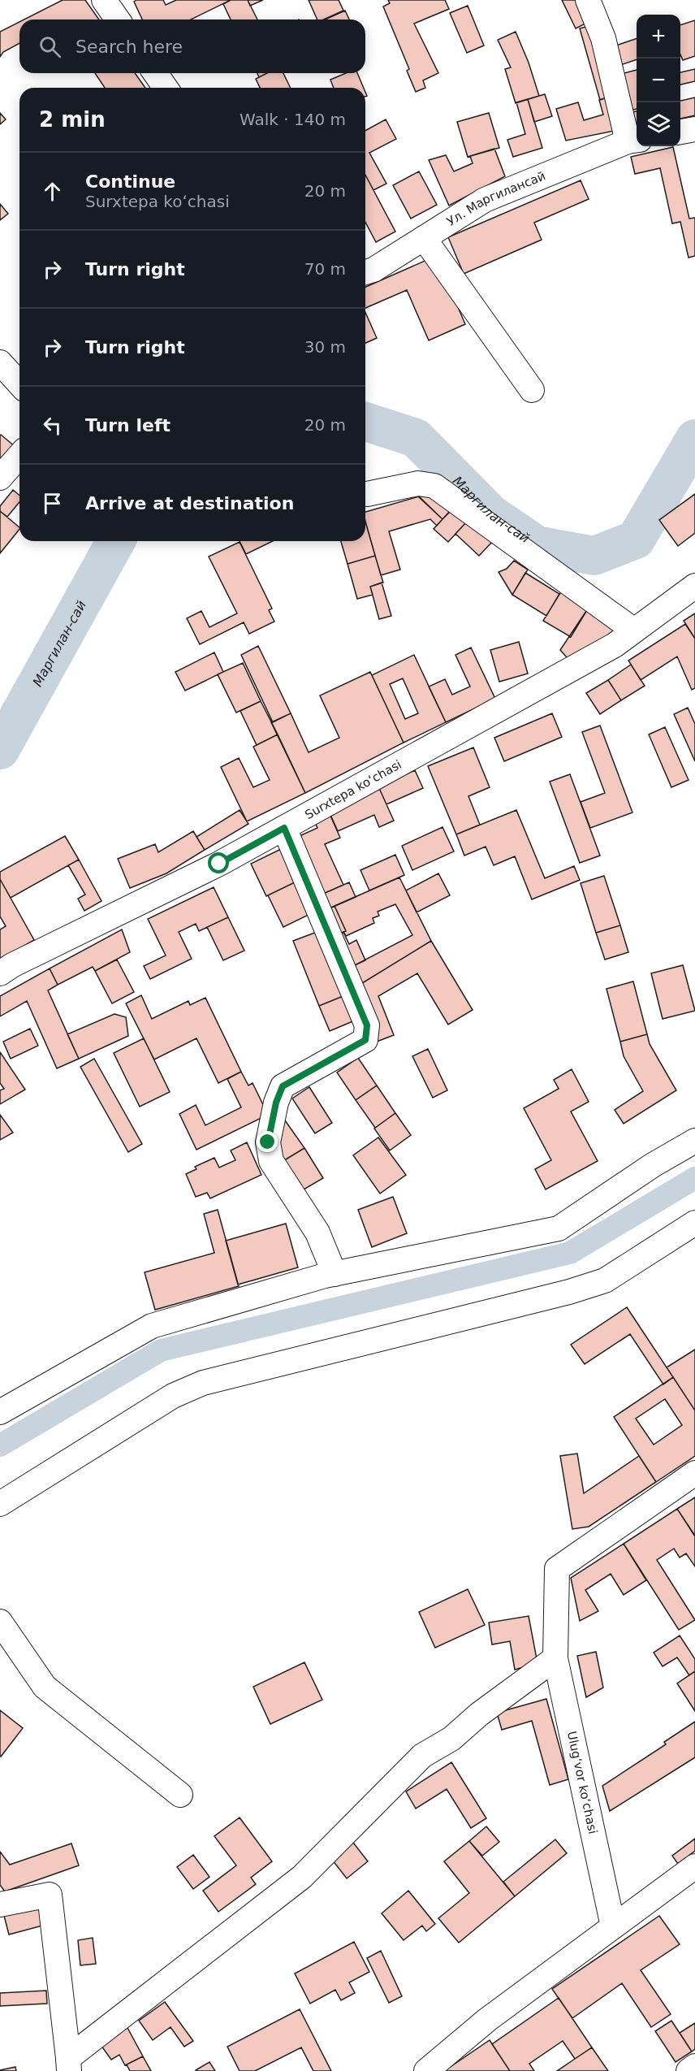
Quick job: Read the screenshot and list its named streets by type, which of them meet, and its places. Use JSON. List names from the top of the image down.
{
  "streets": {
    "street": ["Ул. Маргилансай", "Surxtepa koʻchasi", "Ulugʻvor koʻchasi"]
  },
  "water": ["Маргилан-сай"],
  "page": {
    "map_buttons": ["+", "−"],
    "search": "Search here",
    "heading": ["2 min", "Walk · 140 m"],
    "list": [
      ["Continue", "Surxtepa koʻchasi", "20 m"],
      ["Turn right", "70 m"],
      ["Turn right", "30 m"],
      ["Turn left", "20 m"],
      "Arrive at destination"
    ]
  }
}
